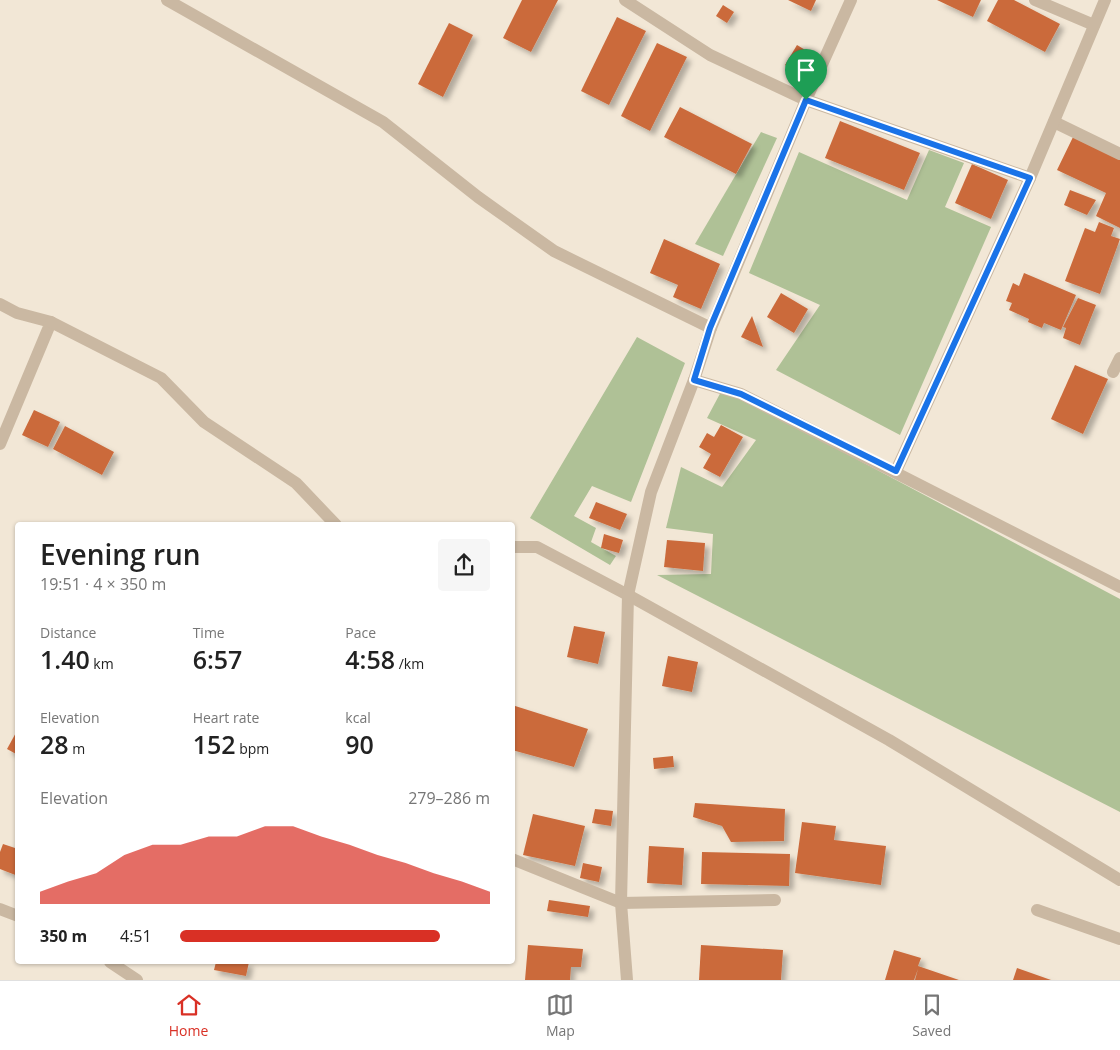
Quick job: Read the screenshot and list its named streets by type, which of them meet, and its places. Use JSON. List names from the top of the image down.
{
  "page": {
    "heading": ["Evening run", "19:51 · 4 × 350 m"],
    "stats": [
      ["Distance", "1.40 km"],
      ["Time", "6:57"],
      ["Pace", "4:58 /km"],
      ["Elevation", "28 m"],
      ["Heart rate", "152 bpm"],
      ["kcal", "90"]
    ],
    "chart": ["Elevation", "279–286 m"],
    "list": [
      {
        "name": "350 m",
        "note": "4:51"
      }
    ],
    "tabs": ["Home", "Map", "Saved"]
  }
}
